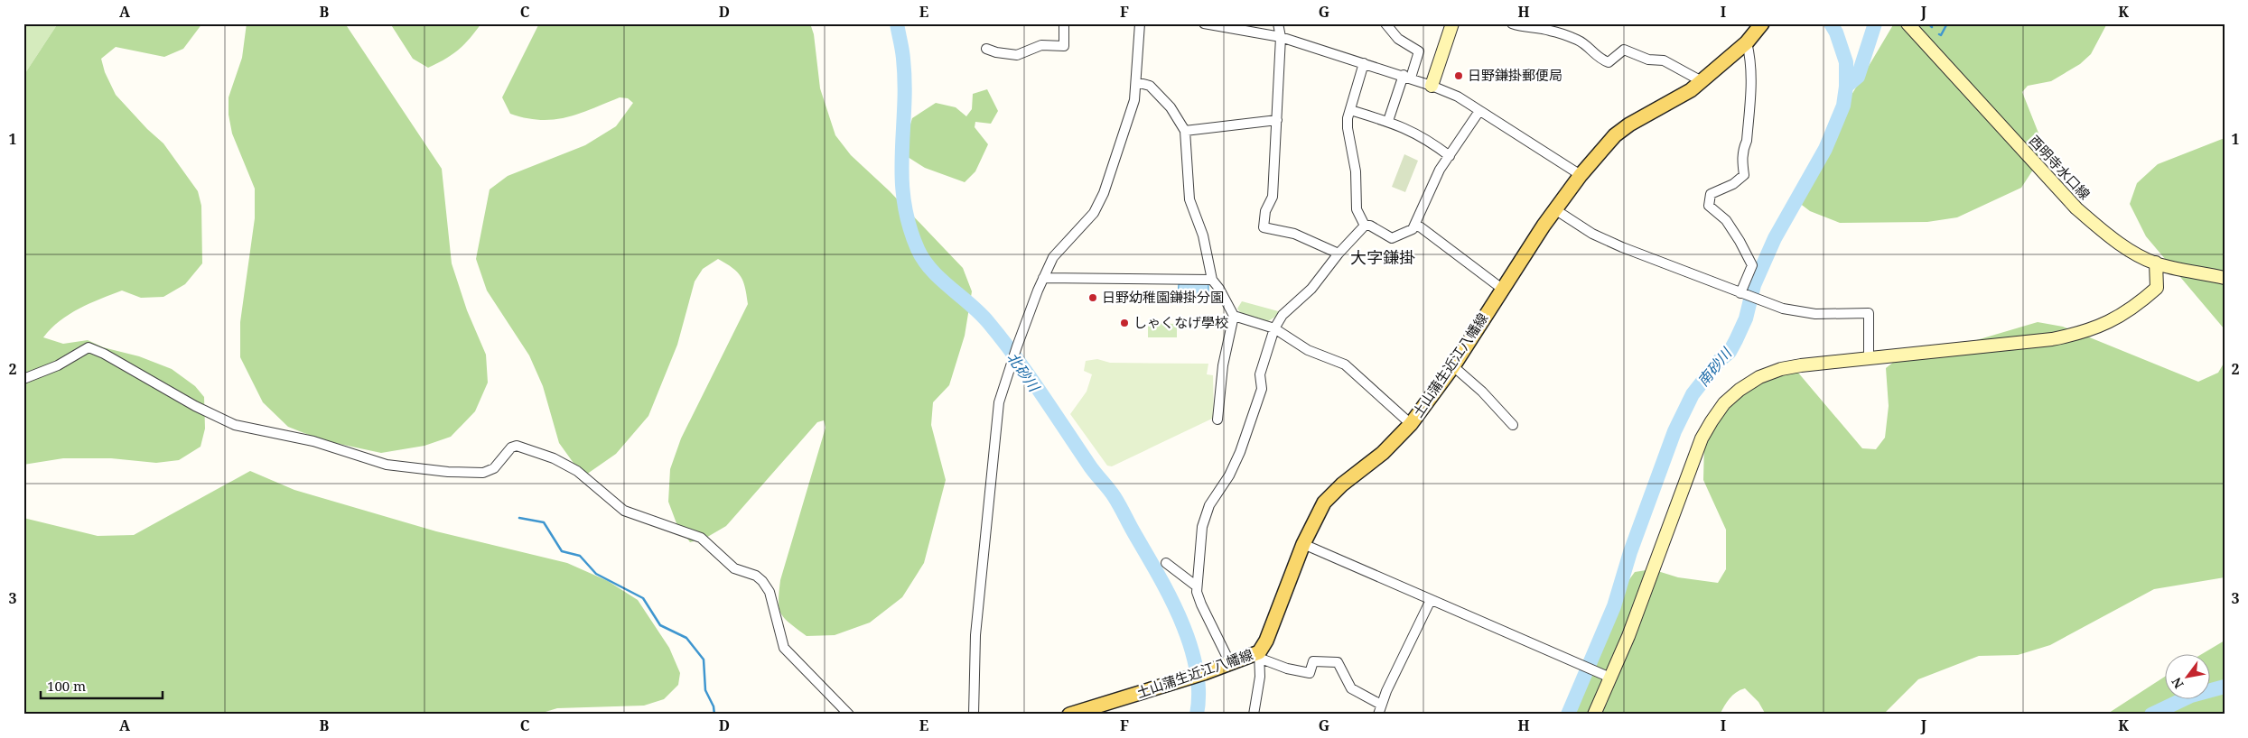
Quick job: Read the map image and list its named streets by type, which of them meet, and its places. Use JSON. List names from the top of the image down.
{
  "streets": {
    "main road": ["土山蒲生近江八幡線"],
    "street": ["西明寺水口線"]
  },
  "districts": ["大字鎌掛"],
  "water": ["南砂川", "北砂川"],
  "places": ["日野鎌掛郵便局", "日野幼稚園鎌掛分園", "しゃくなげ學校"],
  "scale_bar": "100 m",
  "north": "bottom left",
  "grid": {
    "columns": [
      "A",
      "B",
      "C",
      "D",
      "E",
      "F",
      "G",
      "H",
      "I",
      "J",
      "K"
    ],
    "rows": ["1", "2", "3"]
  }
}
